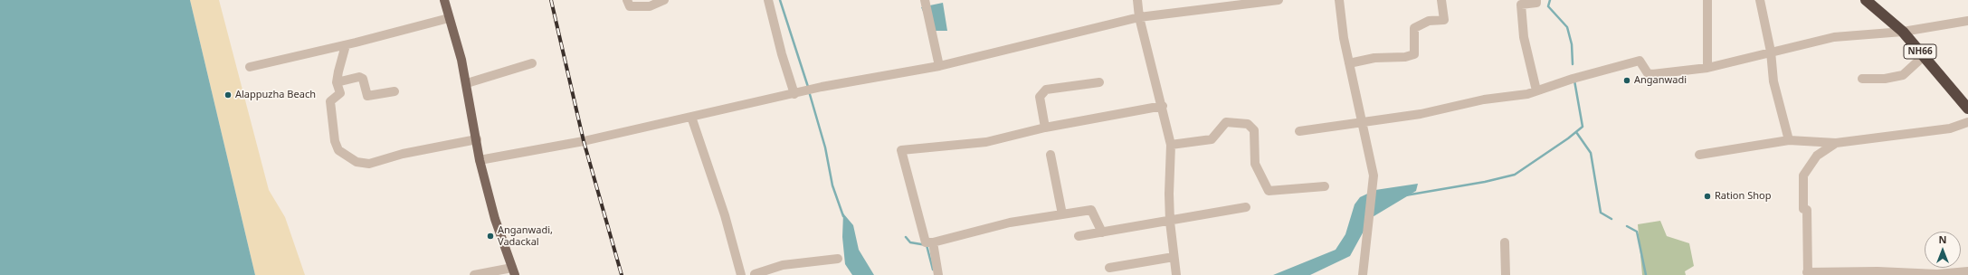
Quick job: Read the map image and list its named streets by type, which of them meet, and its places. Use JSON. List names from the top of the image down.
{
  "streets": {
    "highway": ["NH66"]
  },
  "places": [
    "Anganwadi",
    "Alappuzha Beach",
    "Ration Shop",
    "Anganwadi, Vadackal"
  ],
  "north": "top"
}
